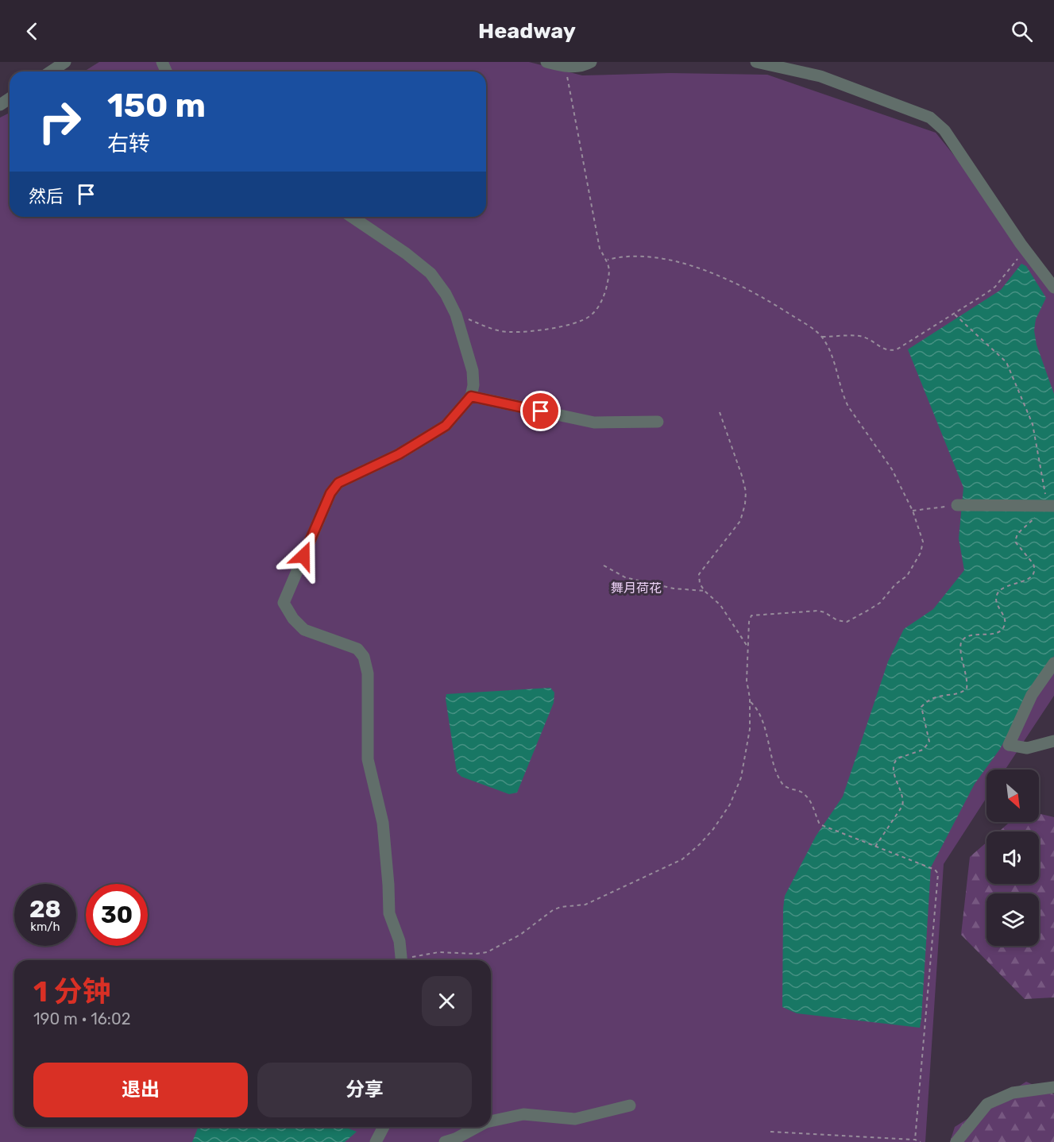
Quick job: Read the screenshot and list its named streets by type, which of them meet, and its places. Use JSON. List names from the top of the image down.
{
  "parks": ["舞月荷花"],
  "north": "bottom right",
  "page": {
    "header": "Headway",
    "turn": ["150 m", "右转"],
    "then": "然后",
    "speed": "28 km/h",
    "limit": "30",
    "heading": ["1 分钟", "190 m · 16:02"],
    "buttons": ["退出", "分享"]
  }
}
